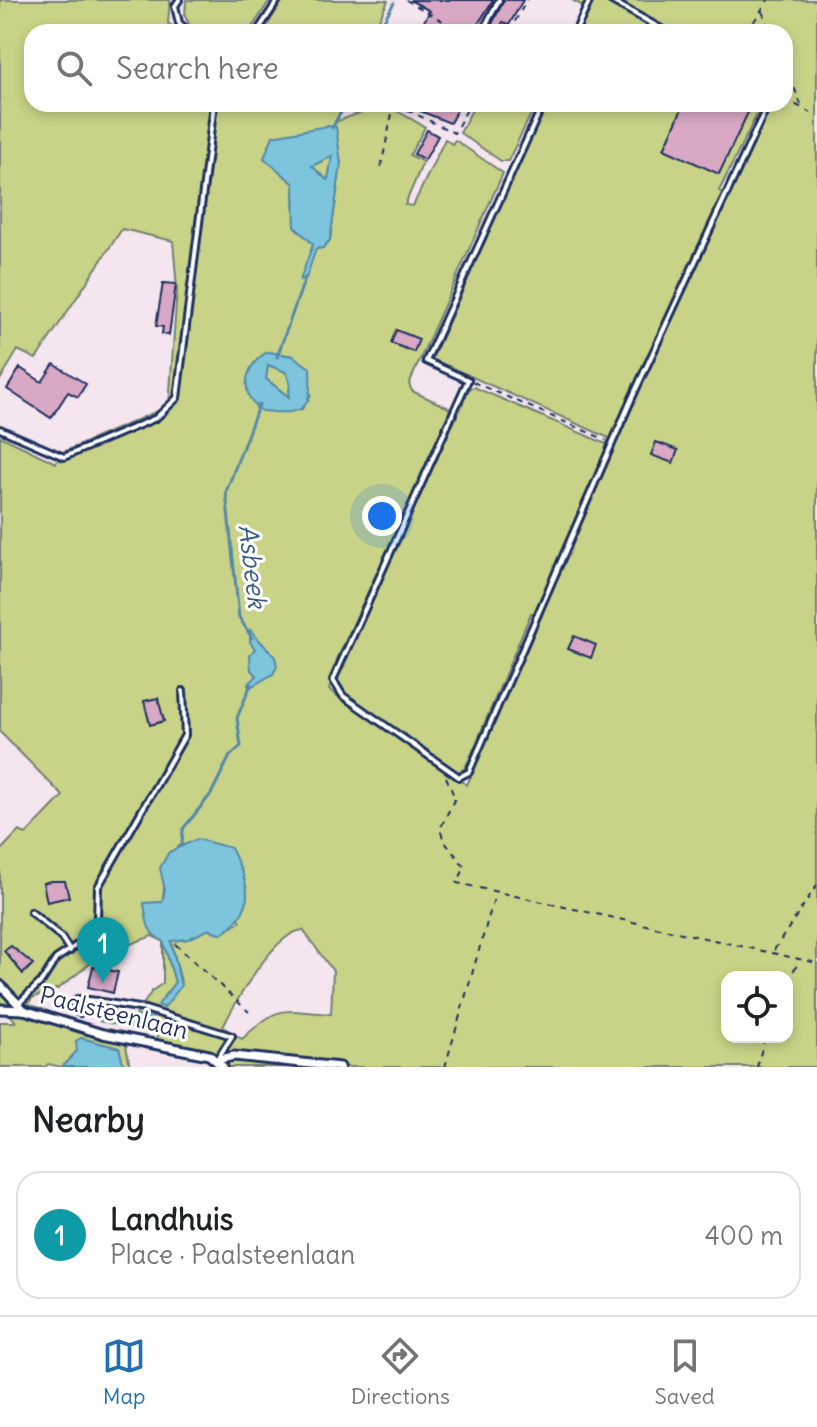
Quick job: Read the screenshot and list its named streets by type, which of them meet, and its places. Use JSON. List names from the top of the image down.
{
  "streets": {
    "street": ["Paalsteenlaan"]
  },
  "water": ["Asbeek"],
  "page": {
    "search": "Search here",
    "pins": "1",
    "heading": "Nearby",
    "list": [
      {
        "mark": "1",
        "name": "Landhuis",
        "note": "Place · Paalsteenlaan",
        "value": "400 m"
      }
    ],
    "nav": ["Map", "Directions", "Saved"]
  }
}
